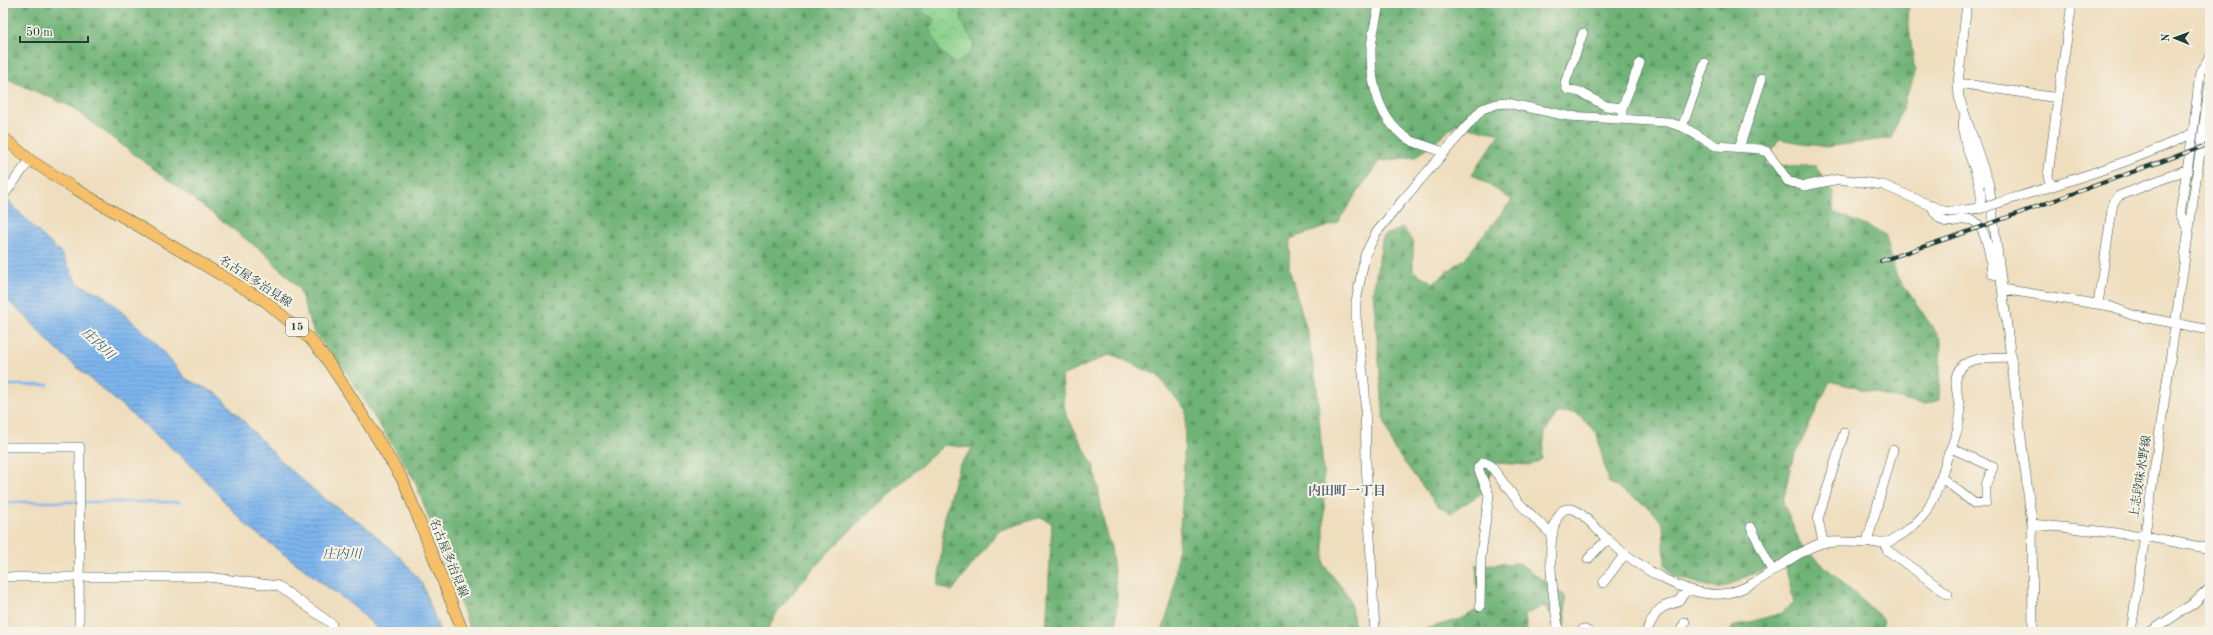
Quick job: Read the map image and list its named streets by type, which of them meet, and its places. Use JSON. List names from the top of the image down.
{
  "streets": {
    "main road": ["名古屋多治見線", "15"],
    "street": ["上志段味水野線"]
  },
  "districts": ["内田町一丁目"],
  "water": ["庄内川"],
  "scale_bar": "50 m",
  "north": "left"
}
